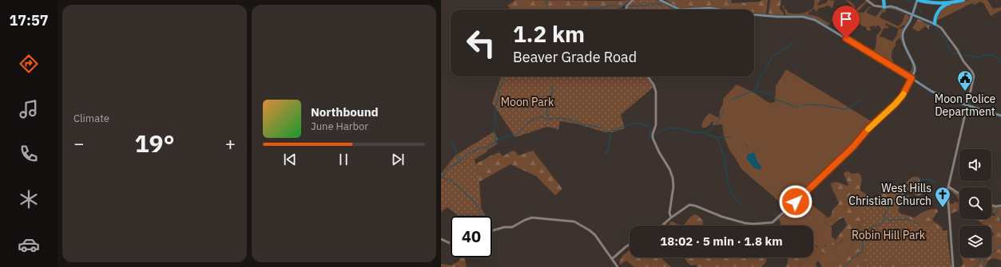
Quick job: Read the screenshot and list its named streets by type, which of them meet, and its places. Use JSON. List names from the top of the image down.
{
  "parks": ["Moon Park", "Robin Hill Park"],
  "places": {
    "public building": ["Moon Police Department"],
    "church": ["West Hills Christian Church"]
  },
  "page": {
    "tabs": "17:57",
    "tile": "Climate",
    "turn": ["1.2 km", "Beaver Grade Road"],
    "song": ["Northbound", "June Harbor"],
    "heat": ["−", "19°", "+"],
    "limit": "40",
    "trip": "18:02 · 5 min · 1.8 km"
  }
}
